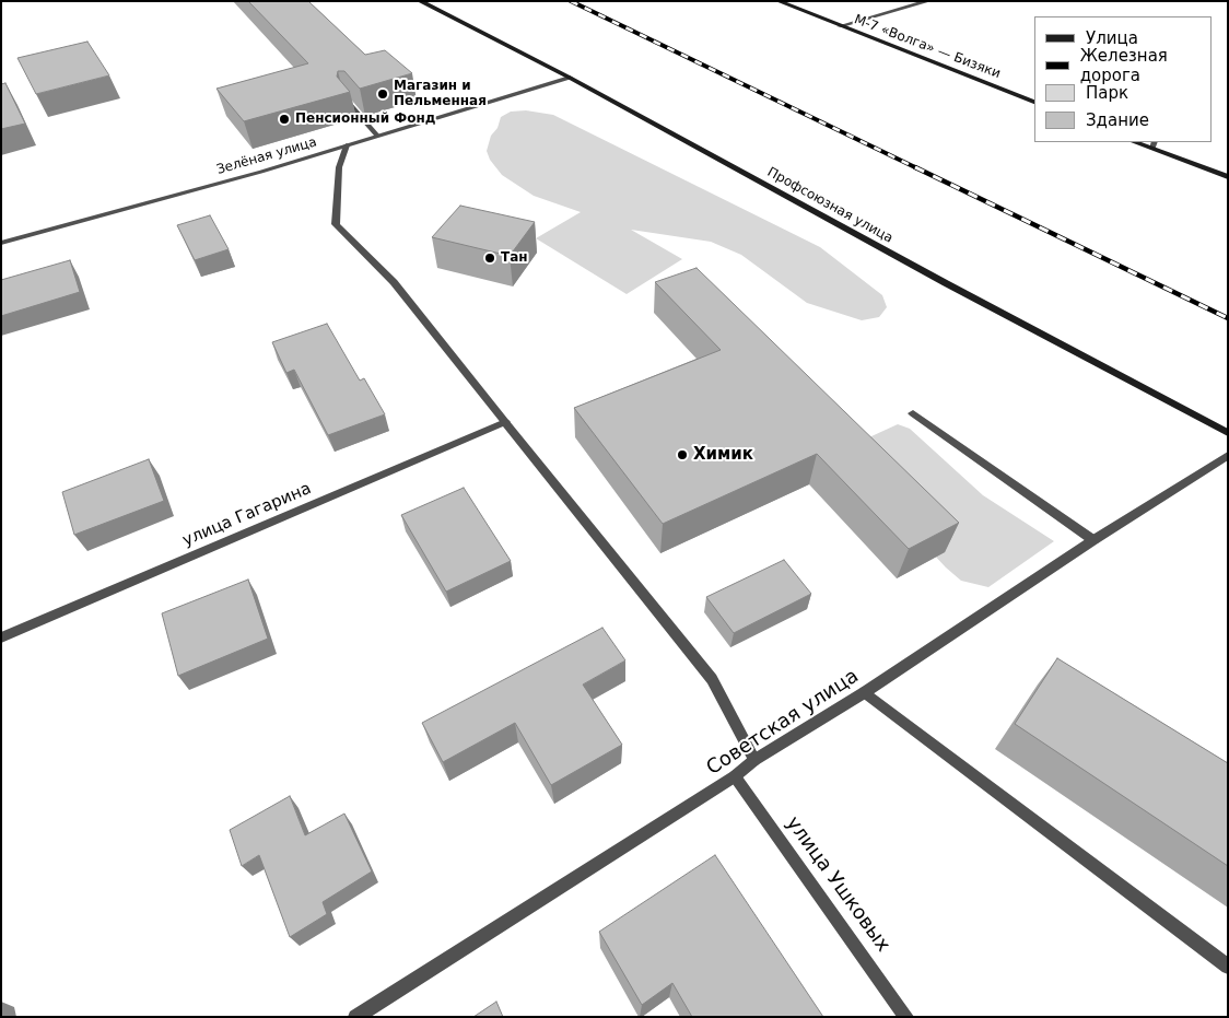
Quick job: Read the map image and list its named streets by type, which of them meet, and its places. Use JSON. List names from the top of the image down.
{
  "streets": {
    "main road": ["М-7 «Волга» — Бизяки", "Профсоюзная улица"],
    "street": [
      "Зелёная улица",
      "улица Гагарина",
      "Советская улица",
      "улица Ушковых"
    ]
  },
  "crossings": [
    ["Зелёная улица", "Профсоюзная улица"],
    ["Советская улица", "улица Ушковых"]
  ],
  "places": [
    "Магазин и Пельменная",
    "Пенсионный Фонд",
    "Тан",
    "Химик"
  ],
  "legend": [
    "Улица",
    "Железная дорога",
    "Парк",
    "Здание"
  ]
}
